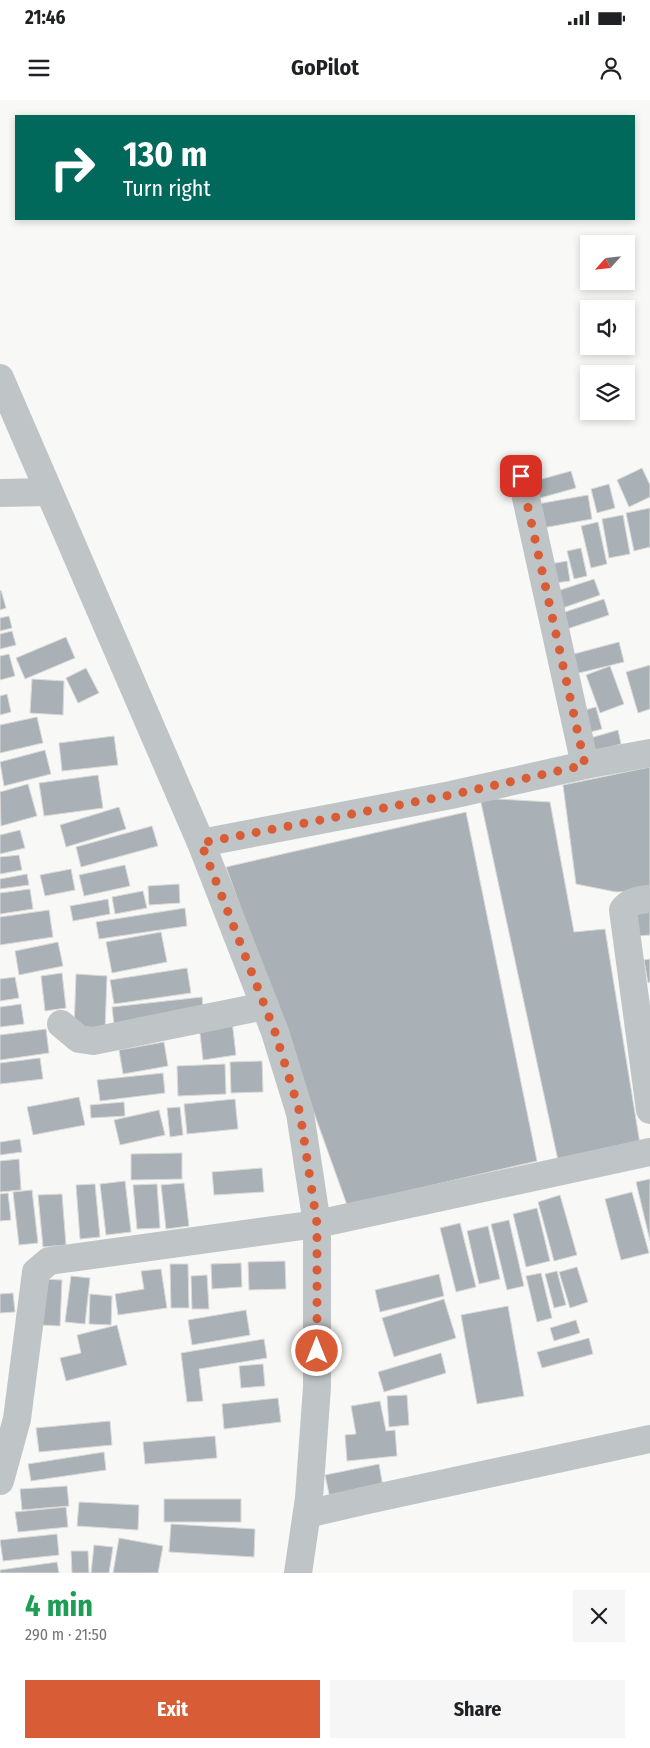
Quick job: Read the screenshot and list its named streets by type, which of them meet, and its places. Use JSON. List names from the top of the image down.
{
  "north": "bottom left",
  "page": {
    "status": "21:46",
    "header": "GoPilot",
    "turn": ["130 m", "Turn right"],
    "heading": ["4 min", "290 m · 21:50"],
    "buttons": ["Exit", "Share"]
  }
}
